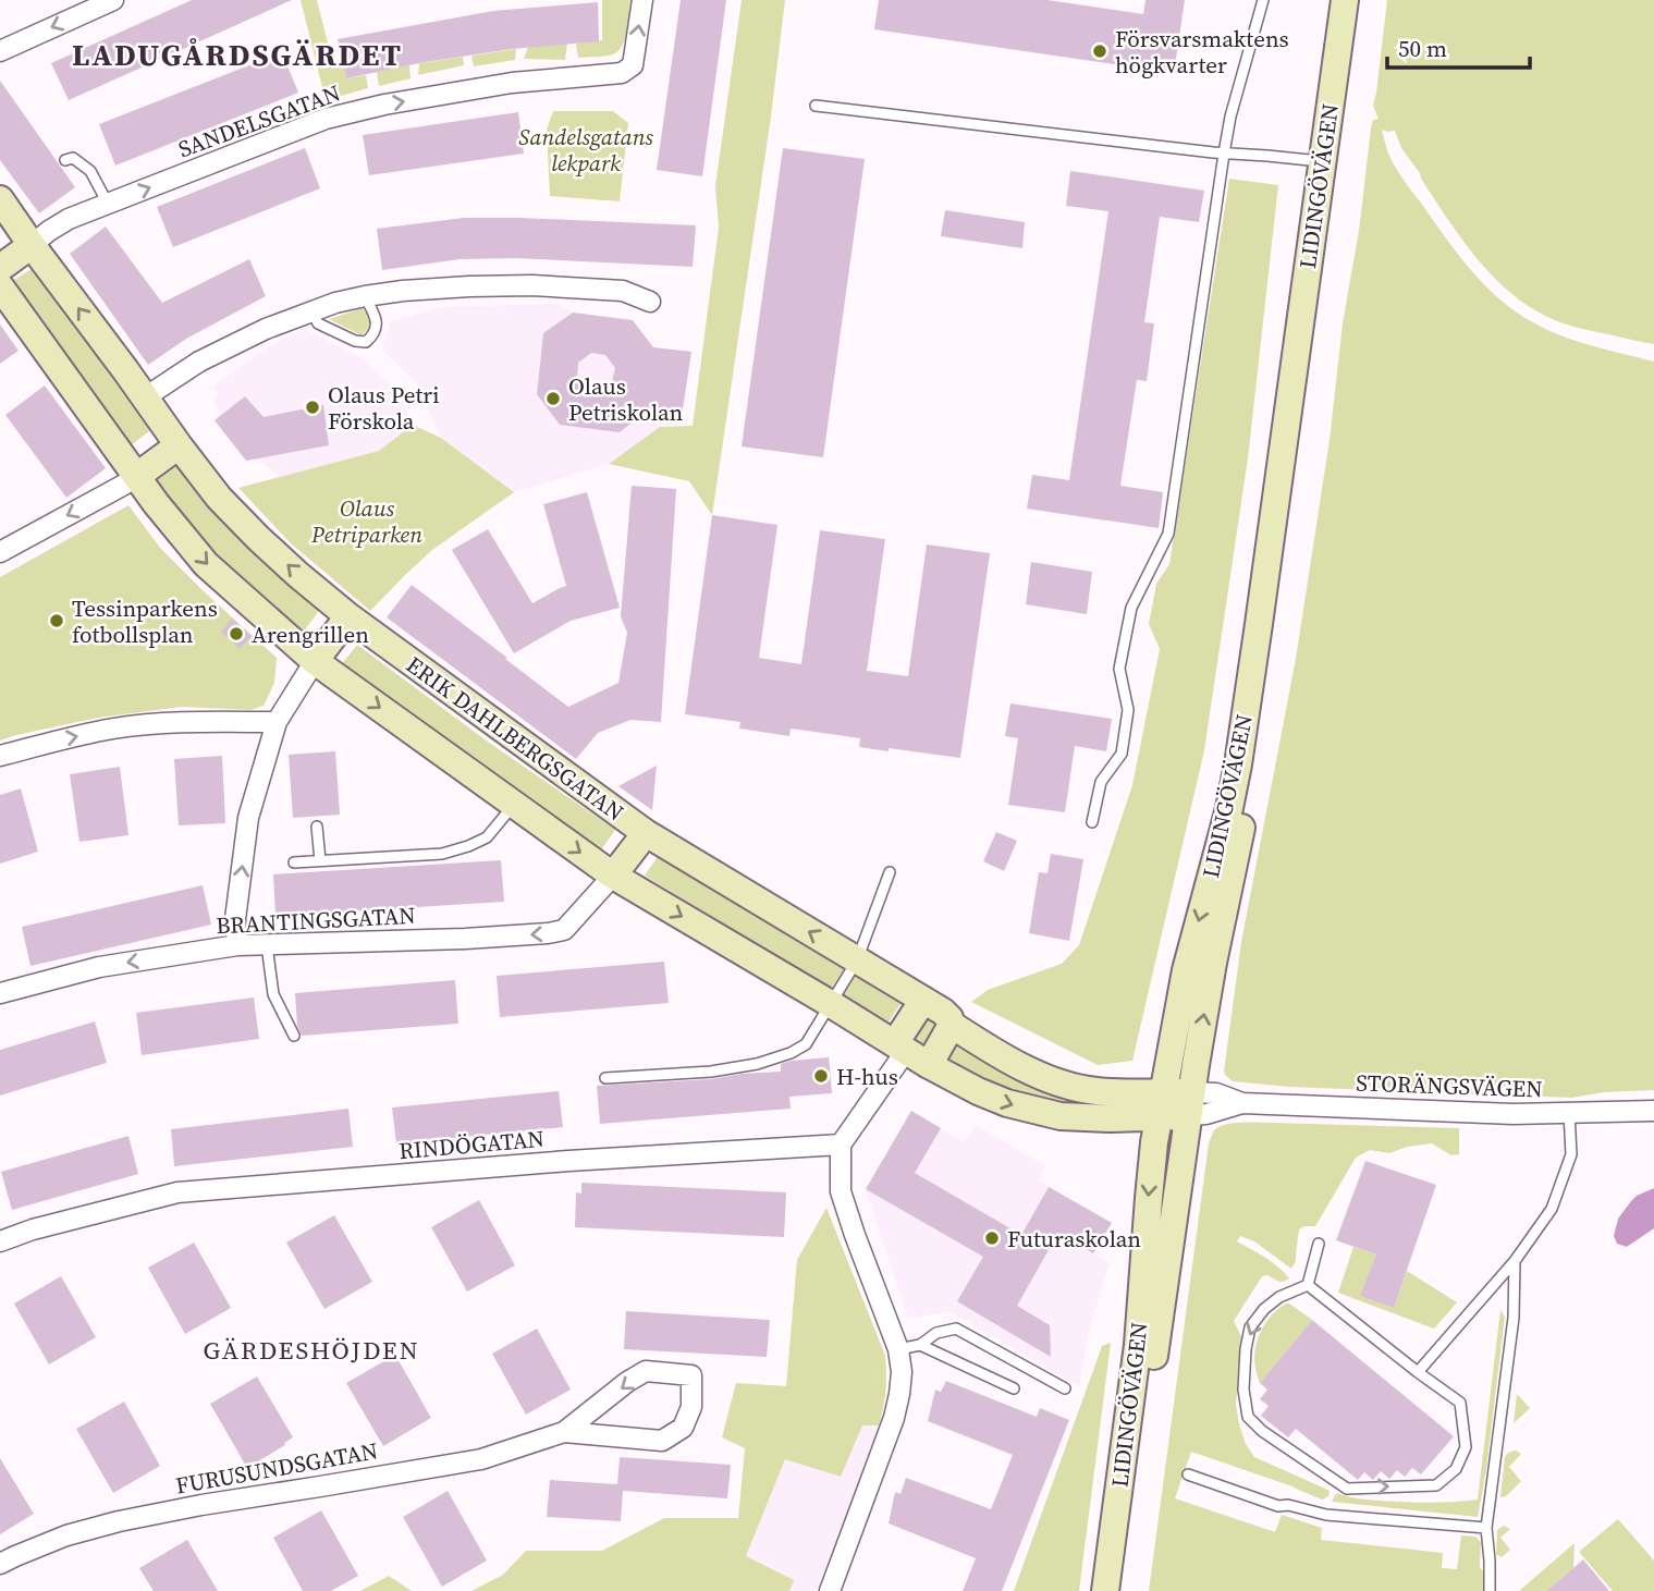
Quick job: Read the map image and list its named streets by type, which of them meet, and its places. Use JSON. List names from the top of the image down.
{
  "streets": {
    "street": [
      "SANDELSGATAN",
      "LIDINGÖVÄGEN",
      "ERIK DAHLBERGSGATAN",
      "BRANTINGSGATAN",
      "STORÄNGSVÄGEN",
      "RINDÖGATAN",
      "FURUSUNDSGATAN"
    ]
  },
  "crossings": [
    ["SANDELSGATAN", "ERIK DAHLBERGSGATAN"],
    ["LIDINGÖVÄGEN", "ERIK DAHLBERGSGATAN"],
    ["LIDINGÖVÄGEN", "STORÄNGSVÄGEN"]
  ],
  "one_way": ["SANDELSGATAN", "BRANTINGSGATAN"],
  "districts": ["LADUGÅRDSGÄRDET", "GÄRDESHÖJDEN"],
  "parks": ["Sandelsgatans lekpark", "Olaus Petriparken"],
  "places": [
    "Försvarsmaktens högkvarter",
    "Olaus Petriskolan",
    "Olaus Petri Förskola",
    "Tessinparkens fotbollsplan",
    "Arengrillen",
    "H-hus",
    "Futuraskolan"
  ],
  "scale_bar": "50 m"
}
